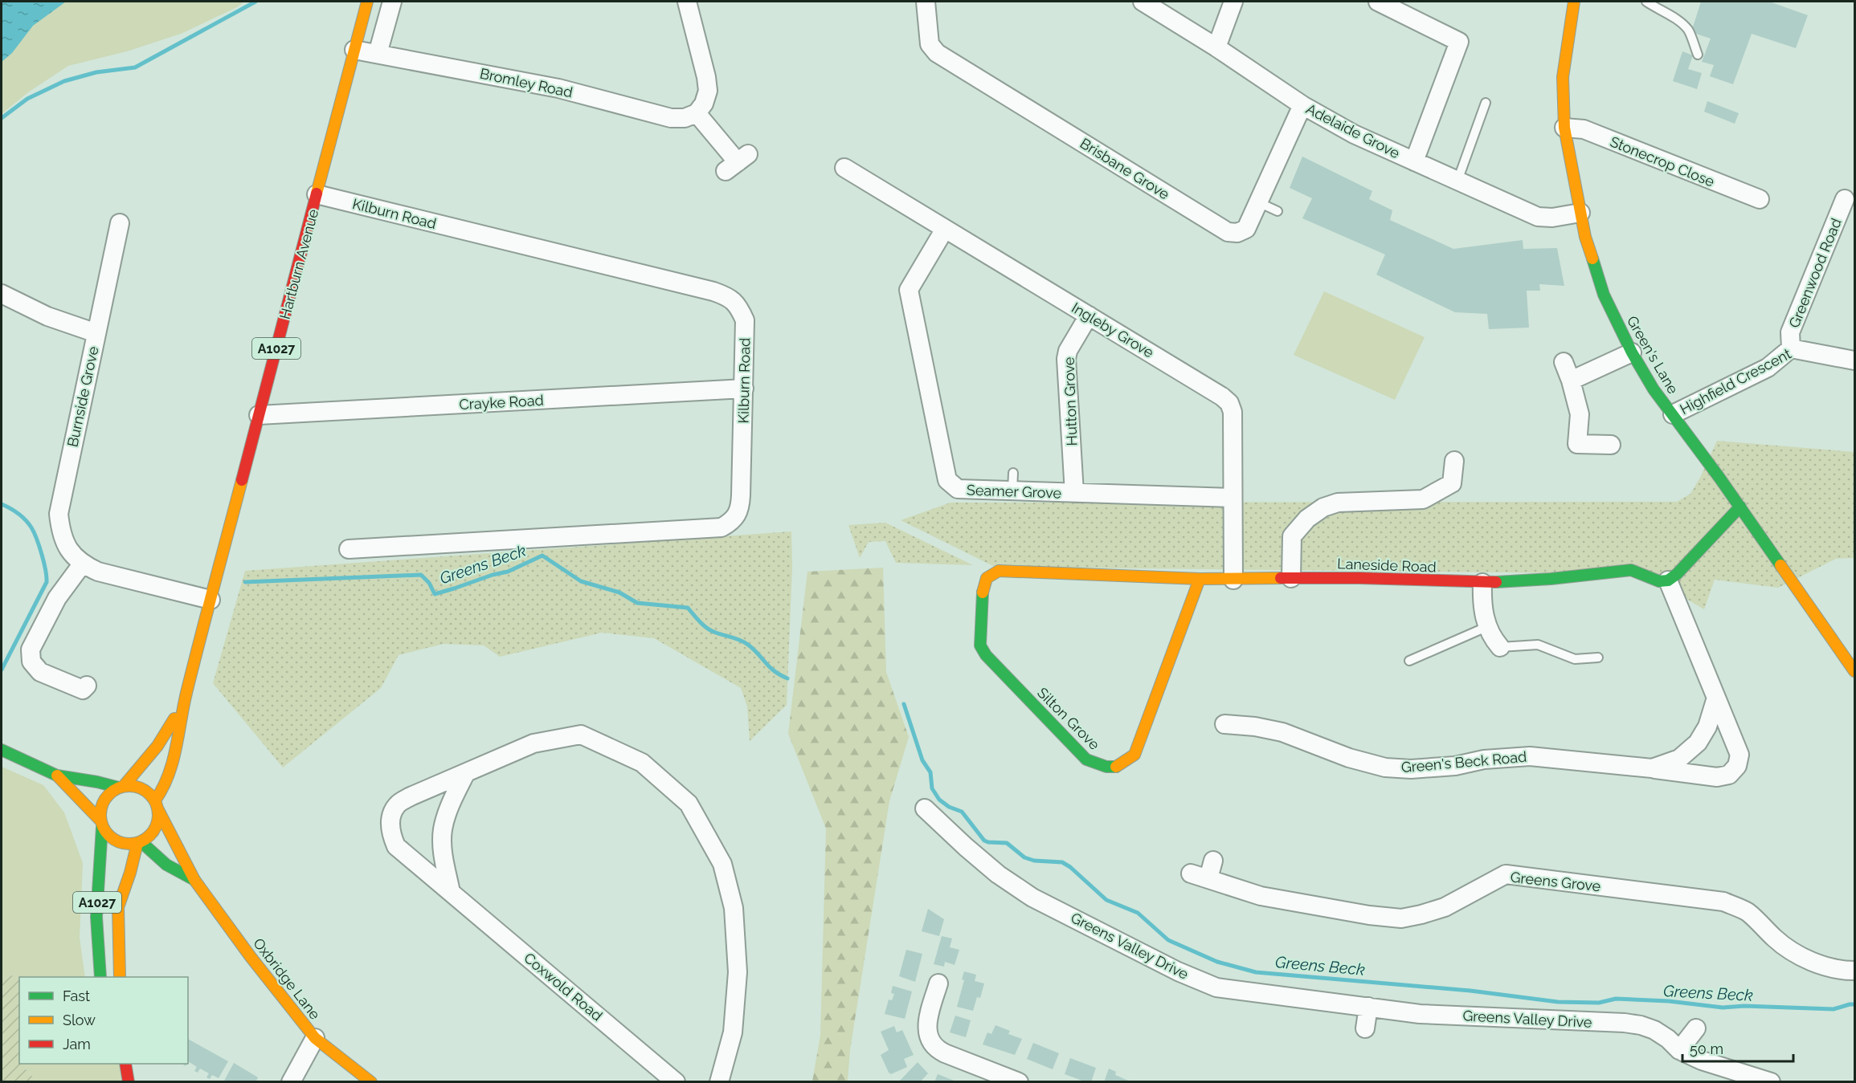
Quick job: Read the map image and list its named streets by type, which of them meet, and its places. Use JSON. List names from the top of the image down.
{
  "streets": {
    "street": [
      "Bromley Road",
      "Adelaide Grove",
      "Stonecrop Close",
      "Brisbane Grove",
      "Kilburn Road",
      "Hartburn Avenue",
      "Greenwood Road",
      "Ingleby Grove",
      "A1027",
      "Green's Lane",
      "Highfield Crescent",
      "Burnside Grove",
      "Hutton Grove",
      "Crayke Road",
      "Seamer Grove",
      "Laneside Road",
      "Silton Grove",
      "Green's Beck Road",
      "Greens Grove",
      "Greens Valley Drive",
      "Oxbridge Lane",
      "Coxwold Road"
    ]
  },
  "crossings": [
    ["Bromley Road", "Hartburn Avenue"],
    ["Adelaide Grove", "Brisbane Grove"],
    ["Adelaide Grove", "Green's Lane"],
    ["Stonecrop Close", "Green's Lane"],
    ["Kilburn Road", "Hartburn Avenue"],
    ["Kilburn Road", "Crayke Road"],
    ["Hartburn Avenue", "A1027"],
    ["Hartburn Avenue", "Burnside Grove"],
    ["Hartburn Avenue", "Crayke Road"],
    ["Hartburn Avenue", "Oxbridge Lane"],
    ["Greenwood Road", "Highfield Crescent"],
    ["Ingleby Grove", "Hutton Grove"],
    ["Ingleby Grove", "Seamer Grove"],
    ["Ingleby Grove", "Laneside Road"],
    ["A1027", "Oxbridge Lane"],
    ["Green's Lane", "Highfield Crescent"],
    ["Hutton Grove", "Seamer Grove"],
    ["Laneside Road", "Silton Grove"],
    ["Laneside Road", "Green's Beck Road"]
  ],
  "water": ["Greens Beck"],
  "legend": ["Fast", "Slow", "Jam"],
  "scale_bar": "50 m"
}
